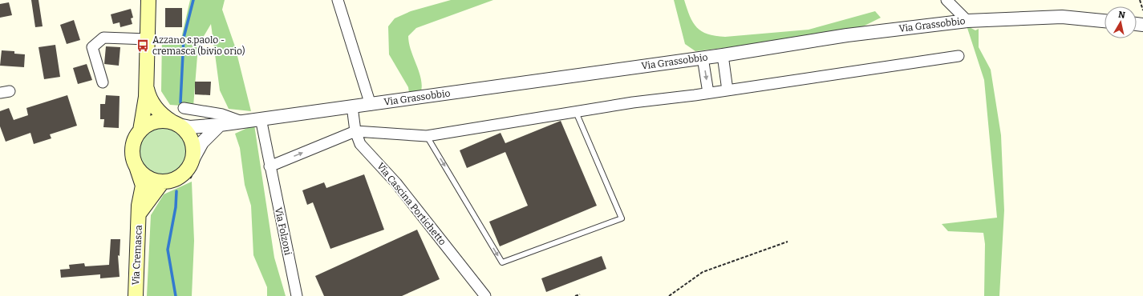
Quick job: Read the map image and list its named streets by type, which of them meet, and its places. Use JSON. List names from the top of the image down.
{
  "streets": {
    "main road": ["Via Cremasca"],
    "street": ["Via Grassobbio", "Via Cascina Portichetto", "Via Folzoni"]
  },
  "crossings": [
    ["Via Grassobbio", "Via Cascina Portichetto"],
    ["Via Grassobbio", "Via Folzoni"],
    ["Via Grassobbio", "Via Cremasca"]
  ],
  "places": {
    "bus stop": ["Azzano s.paolo - cremasca (bivio orio)"]
  },
  "north": "top"
}
